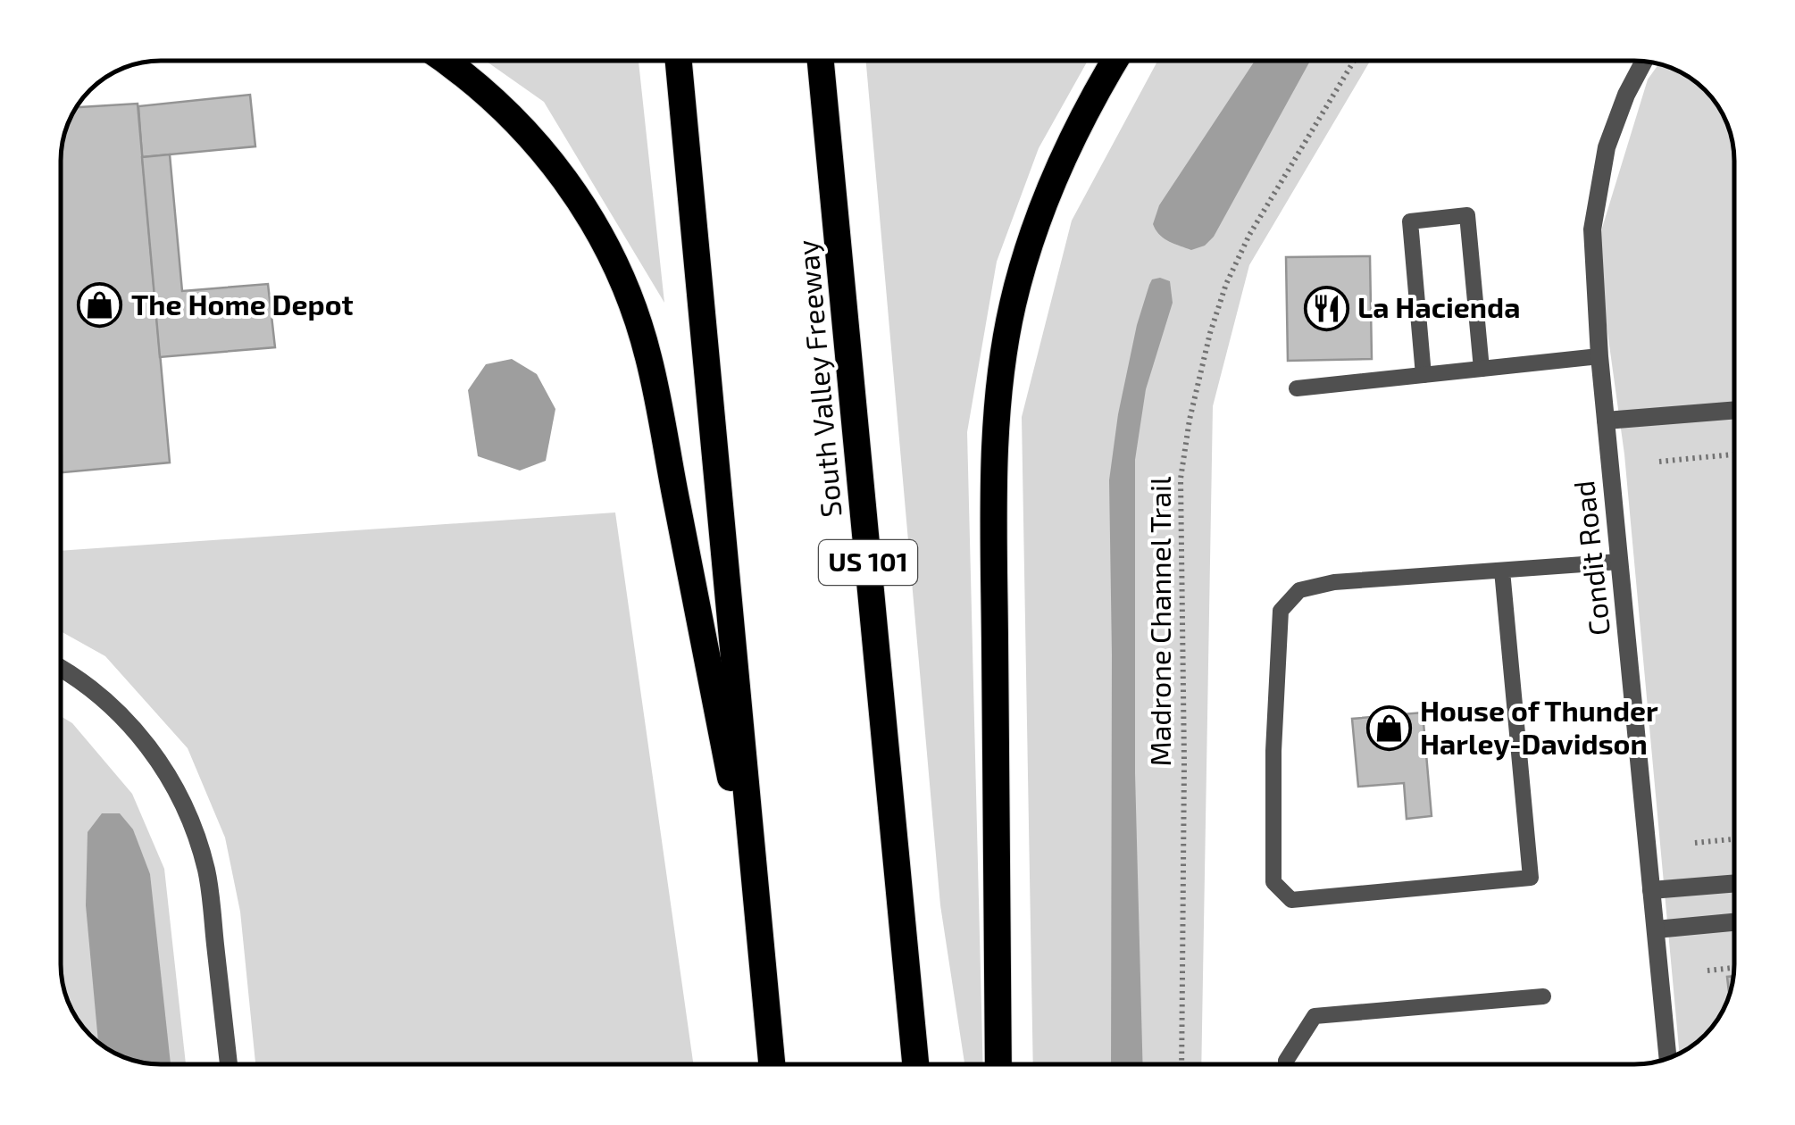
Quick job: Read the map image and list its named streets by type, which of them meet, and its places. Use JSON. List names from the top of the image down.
{
  "streets": {
    "highway": ["South Valley Freeway", "US 101"],
    "street": ["Condit Road"],
    "path": ["Madrone Channel Trail"]
  },
  "places": {
    "shop": ["The Home Depot", "House of Thunder Harley-Davidson"],
    "restaurant": ["La Hacienda"]
  }
}
